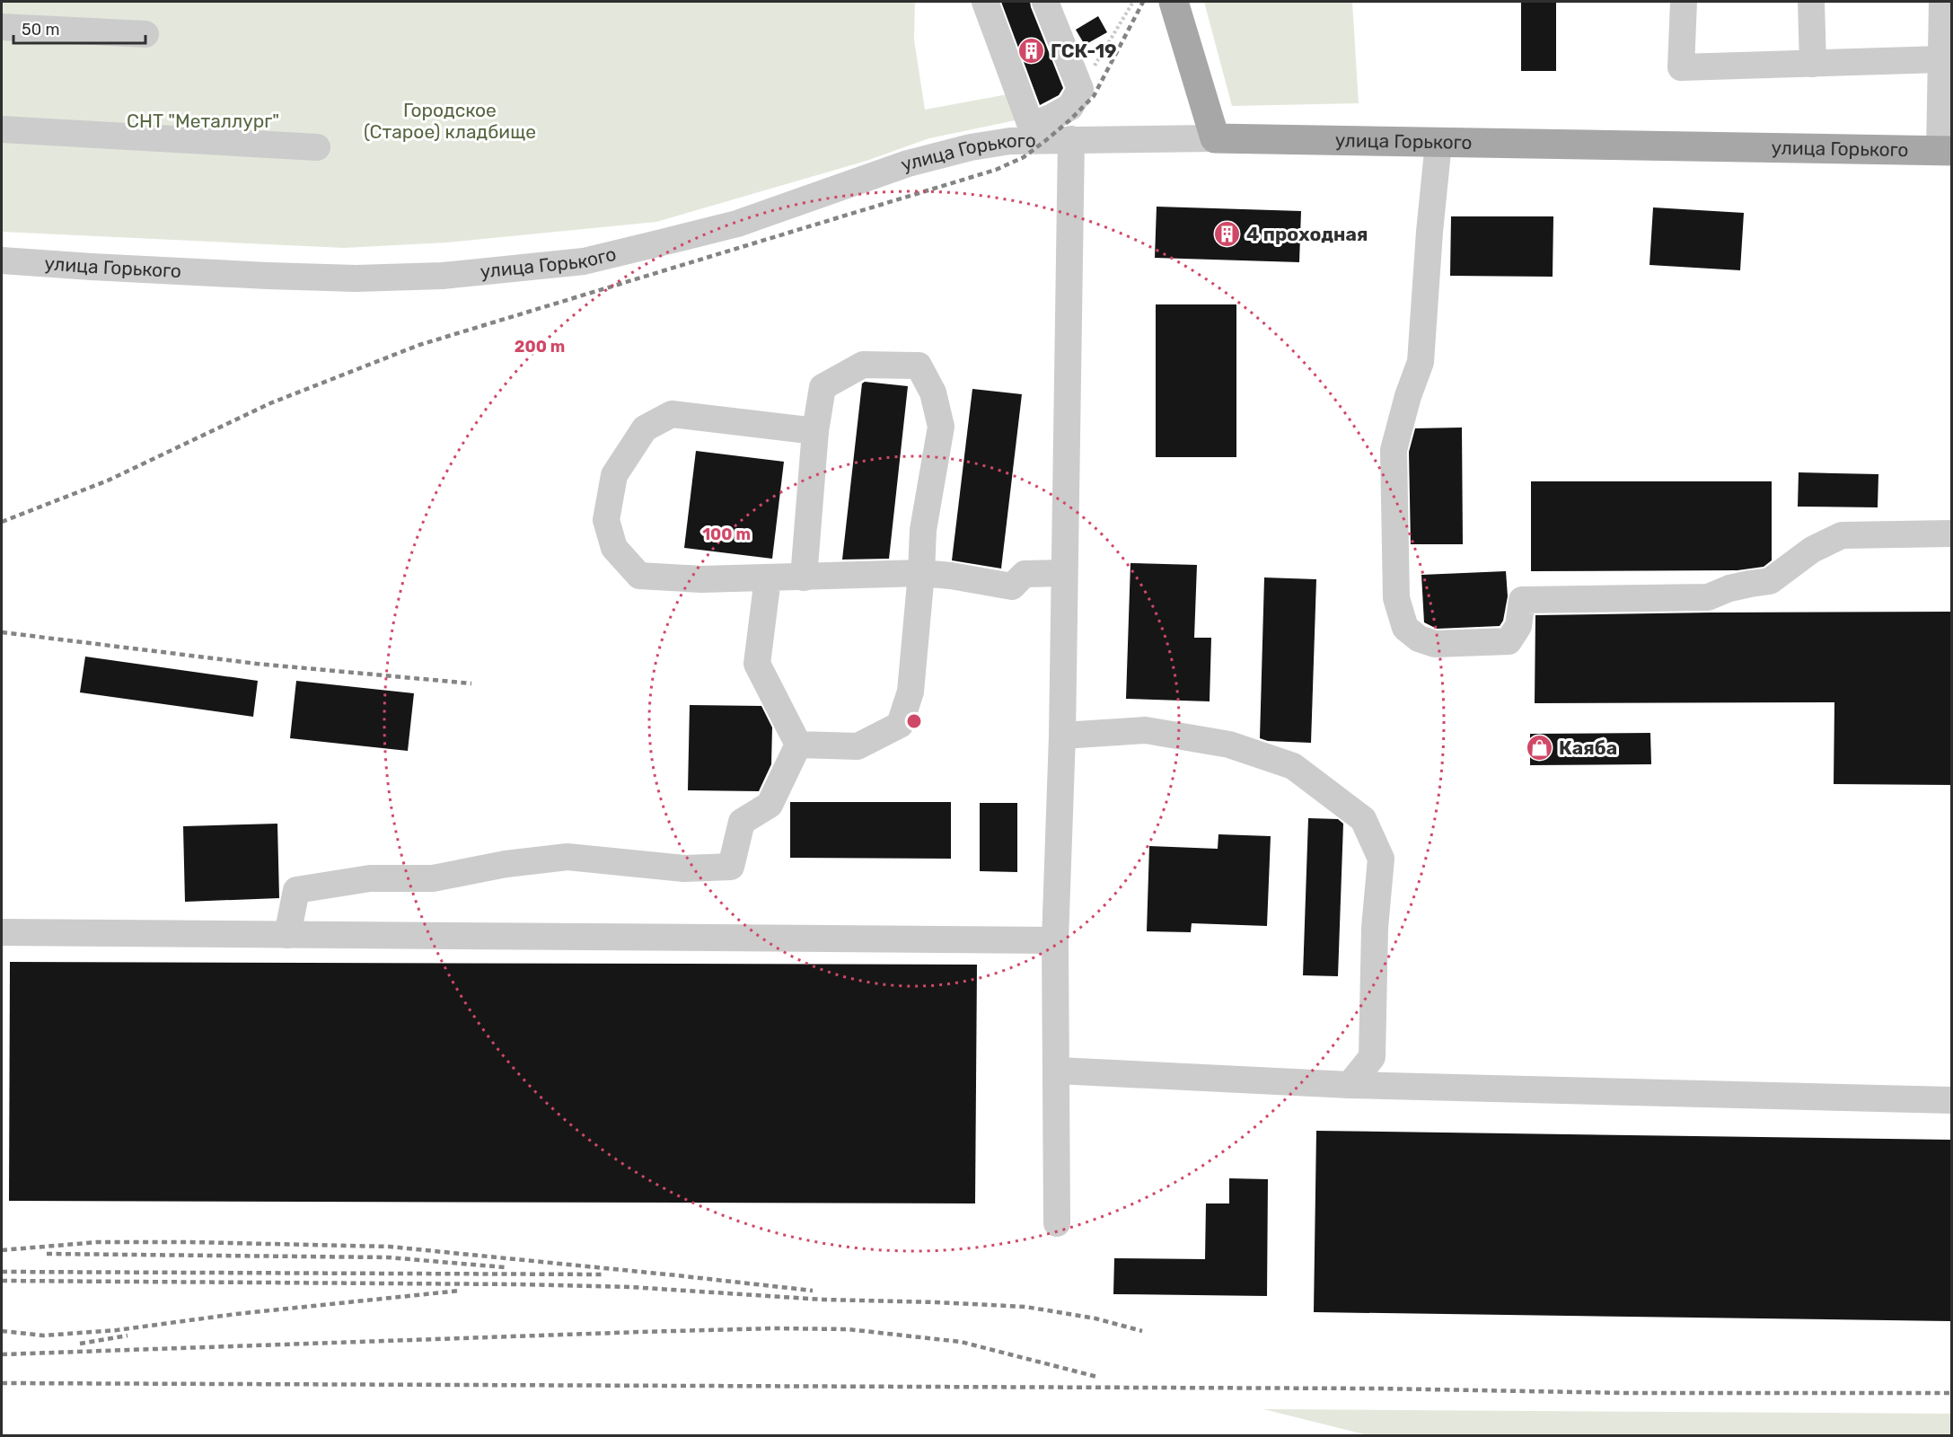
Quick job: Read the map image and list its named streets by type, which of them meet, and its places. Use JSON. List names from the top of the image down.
{
  "streets": {
    "main road": ["улица Горького"]
  },
  "parks": ["Городское (Старое) кладбище", "СНТ \"Металлург\""],
  "places": {
    "building": ["ГСК-19", "4 проходная"],
    "shop": ["Каяба"]
  },
  "scale_bar": "50 m",
  "rings": ["200 m", "100 m"]
}
